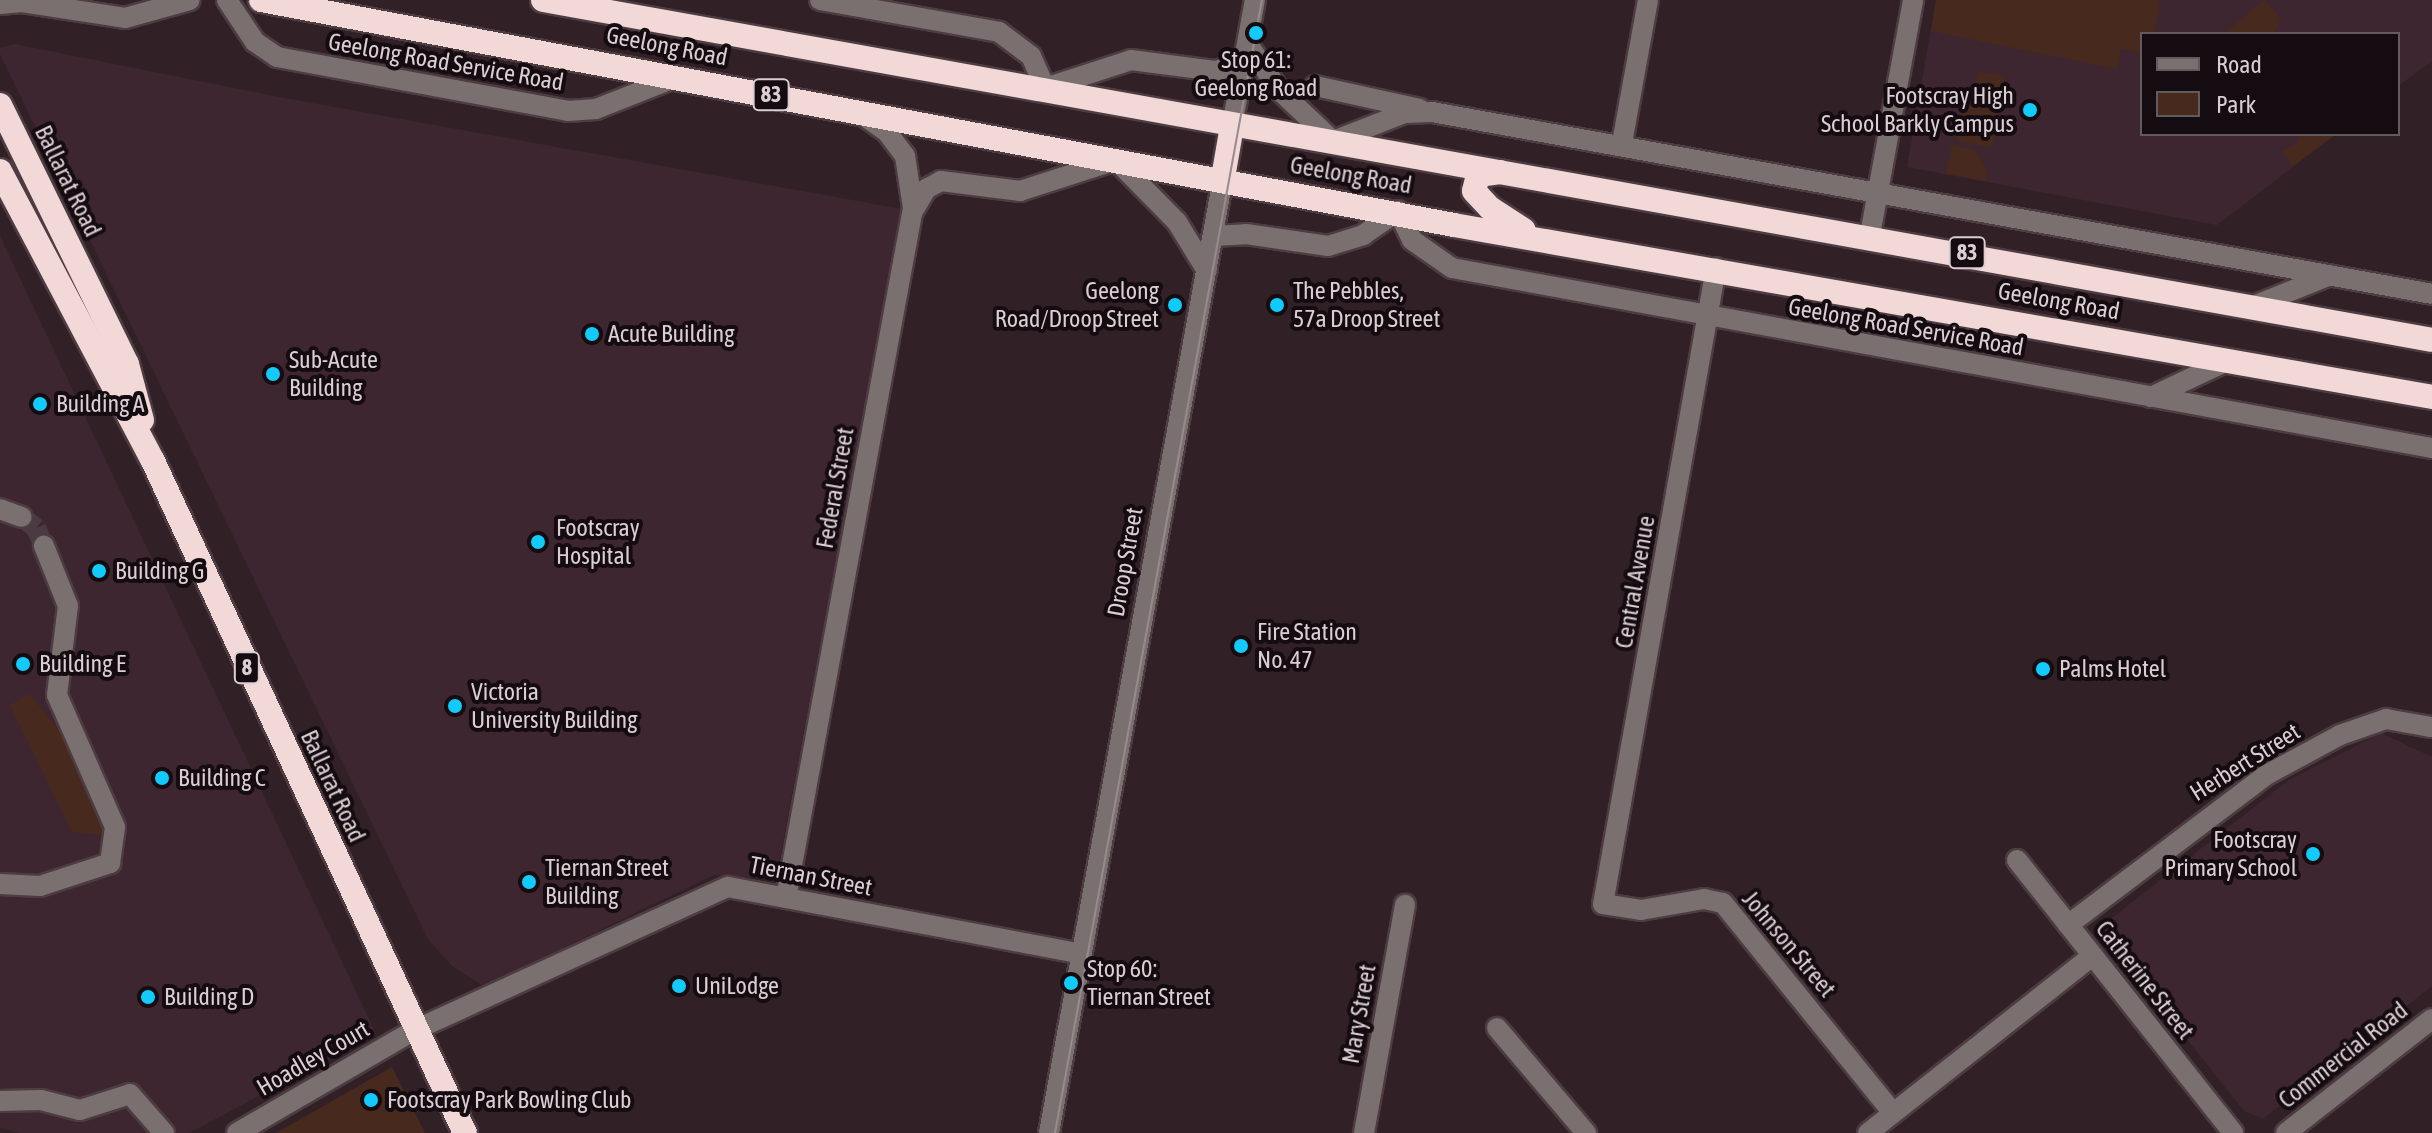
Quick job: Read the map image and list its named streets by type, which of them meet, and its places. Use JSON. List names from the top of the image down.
{
  "streets": {
    "highway": [
      "Geelong Road",
      "83",
      "Ballarat Road",
      "Droop Street",
      "8"
    ],
    "street": [
      "Geelong Road Service Road",
      "Federal Street",
      "Central Avenue",
      "Herbert Street",
      "Tiernan Street",
      "Johnson Street",
      "Catherine Street",
      "Mary Street",
      "Commercial Road",
      "Hoadley Court"
    ]
  },
  "crossings": [
    ["Geelong Road", "Geelong Road Service Road"],
    ["Geelong Road", "Federal Street"],
    ["Geelong Road", "Droop Street"],
    ["Geelong Road", "Central Avenue"],
    ["Geelong Road Service Road", "Central Avenue"],
    ["Ballarat Road", "Tiernan Street"],
    ["Ballarat Road", "Hoadley Court"],
    ["Federal Street", "Tiernan Street"],
    ["Droop Street", "Tiernan Street"],
    ["Central Avenue", "Johnson Street"],
    ["Herbert Street", "Catherine Street"],
    ["Tiernan Street", "Hoadley Court"]
  ],
  "places": [
    "Stop 61: Geelong Road",
    "Footscray High School Barkly Campus",
    "Geelong Road/Droop Street",
    "The Pebbles, 57a Droop Street",
    "Acute Building",
    "Sub-Acute Building",
    "Building A",
    "Footscray Hospital",
    "Building G",
    "Fire Station No. 47",
    "Building E",
    "Palms Hotel",
    "Victoria University Building",
    "Building C",
    "Footscray Primary School",
    "Tiernan Street Building",
    "Stop 60: Tiernan Street",
    "UniLodge",
    "Building D",
    "Footscray Park Bowling Club"
  ],
  "legend": ["Road", "Park"]
}
